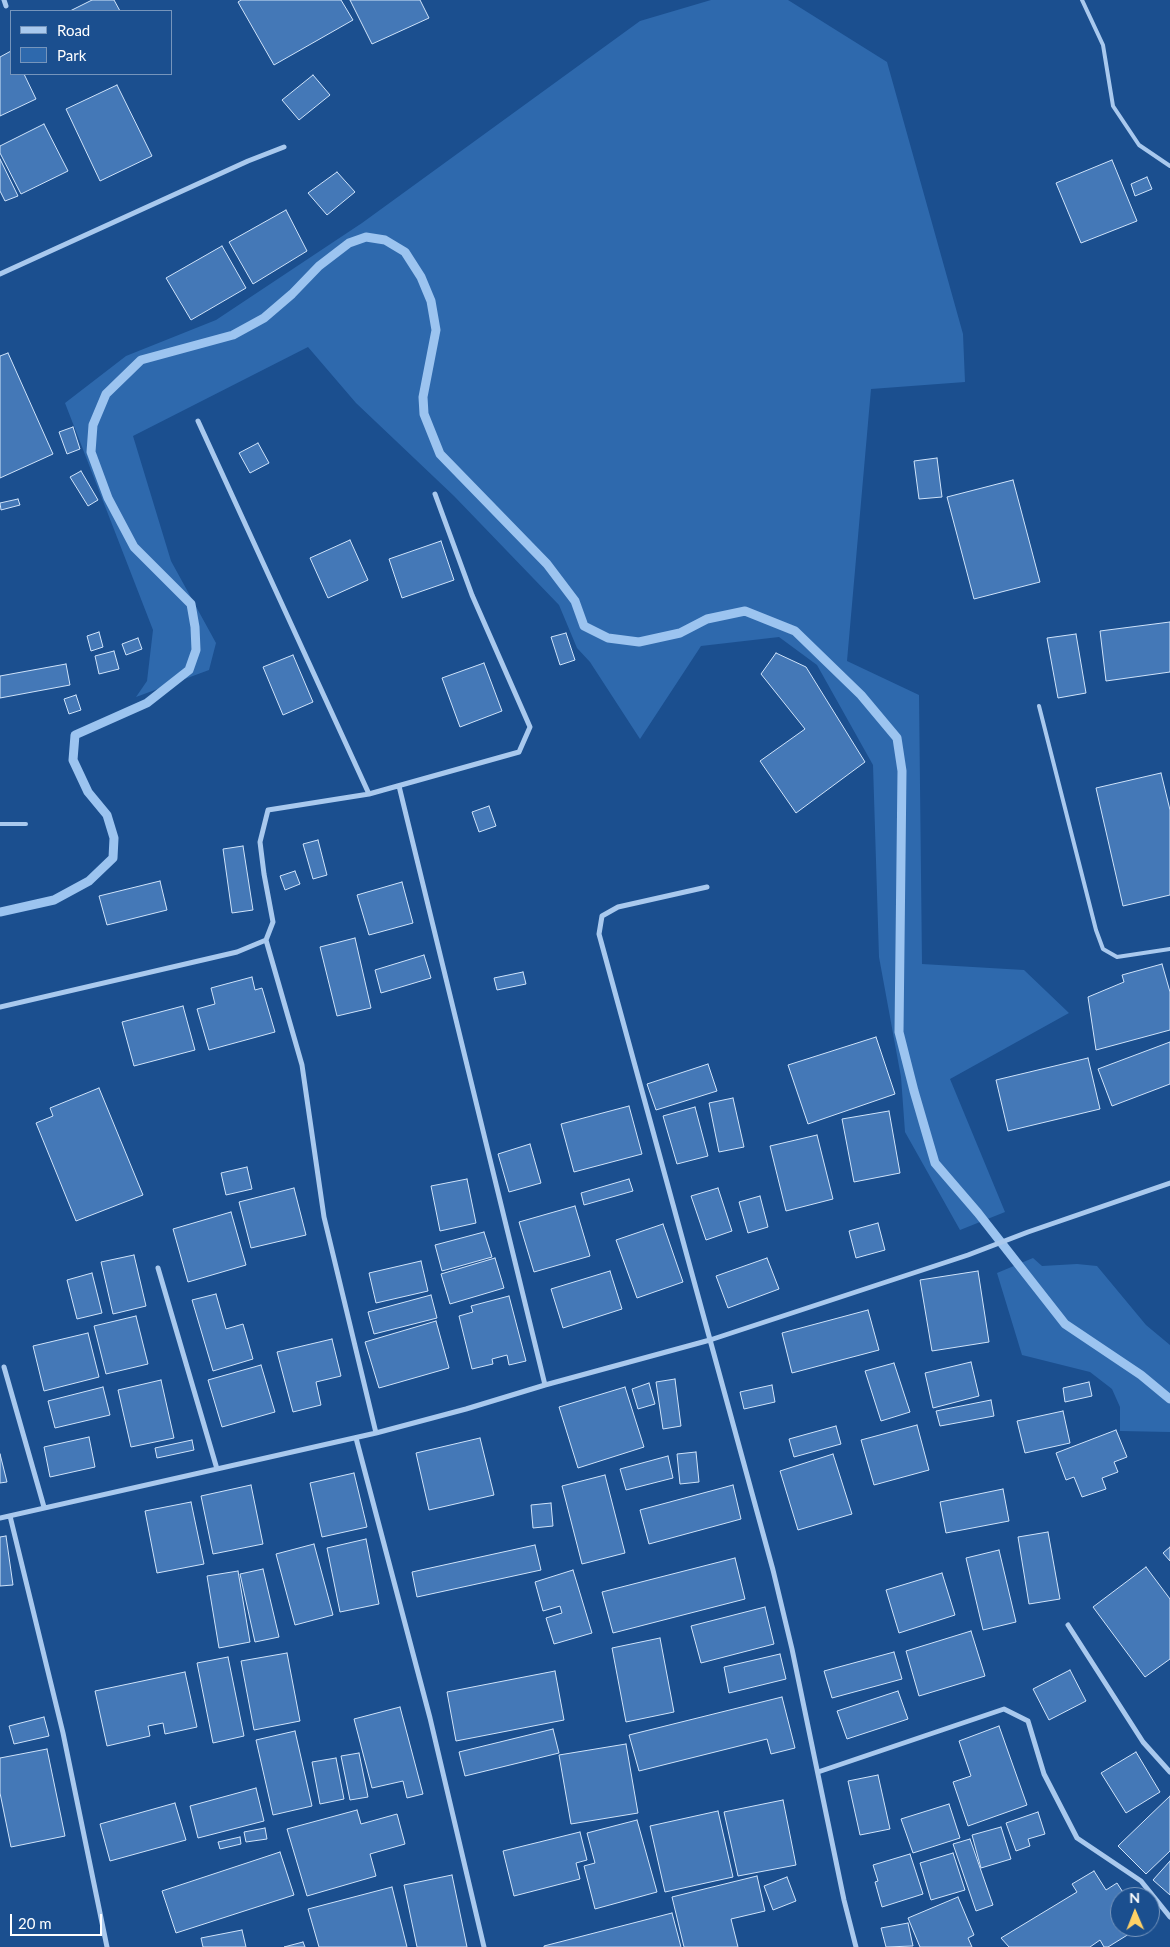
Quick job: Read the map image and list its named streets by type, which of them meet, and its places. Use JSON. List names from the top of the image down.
{
  "legend": ["Road", "Park"],
  "scale_bar": "20 m",
  "north": "top"
}
